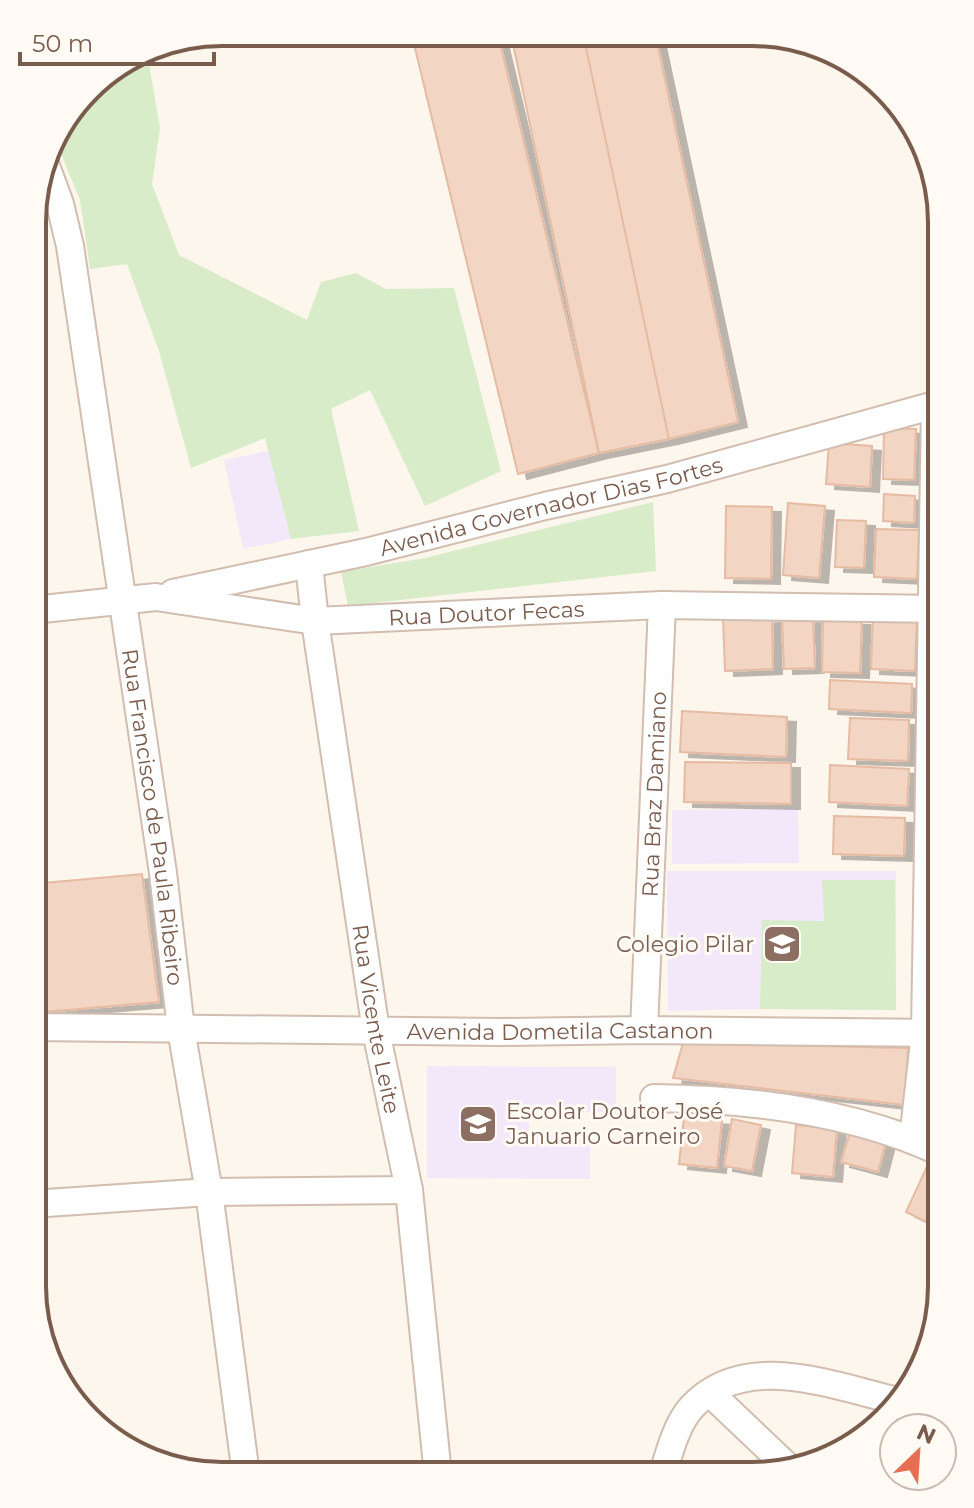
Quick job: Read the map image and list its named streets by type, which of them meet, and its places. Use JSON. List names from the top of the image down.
{
  "streets": {
    "street": [
      "Avenida Governador Dias Fortes",
      "Rua Doutor Fecas",
      "Rua Braz Damiano",
      "Rua Francisco de Paula Ribeiro",
      "Rua Vicente Leite",
      "Avenida Dometila Castanon"
    ]
  },
  "crossings": [
    ["Avenida Governador Dias Fortes", "Rua Doutor Fecas"],
    ["Avenida Governador Dias Fortes", "Rua Vicente Leite"],
    ["Rua Doutor Fecas", "Rua Braz Damiano"],
    ["Rua Doutor Fecas", "Rua Francisco de Paula Ribeiro"],
    ["Rua Doutor Fecas", "Rua Vicente Leite"],
    ["Rua Braz Damiano", "Avenida Dometila Castanon"],
    ["Rua Francisco de Paula Ribeiro", "Avenida Dometila Castanon"],
    ["Rua Vicente Leite", "Avenida Dometila Castanon"]
  ],
  "places": {
    "school or university": ["Colegio Pilar", "Escolar Doutor José Januario Carneiro"]
  },
  "scale_bar": "50 m",
  "north": "top right"
}
